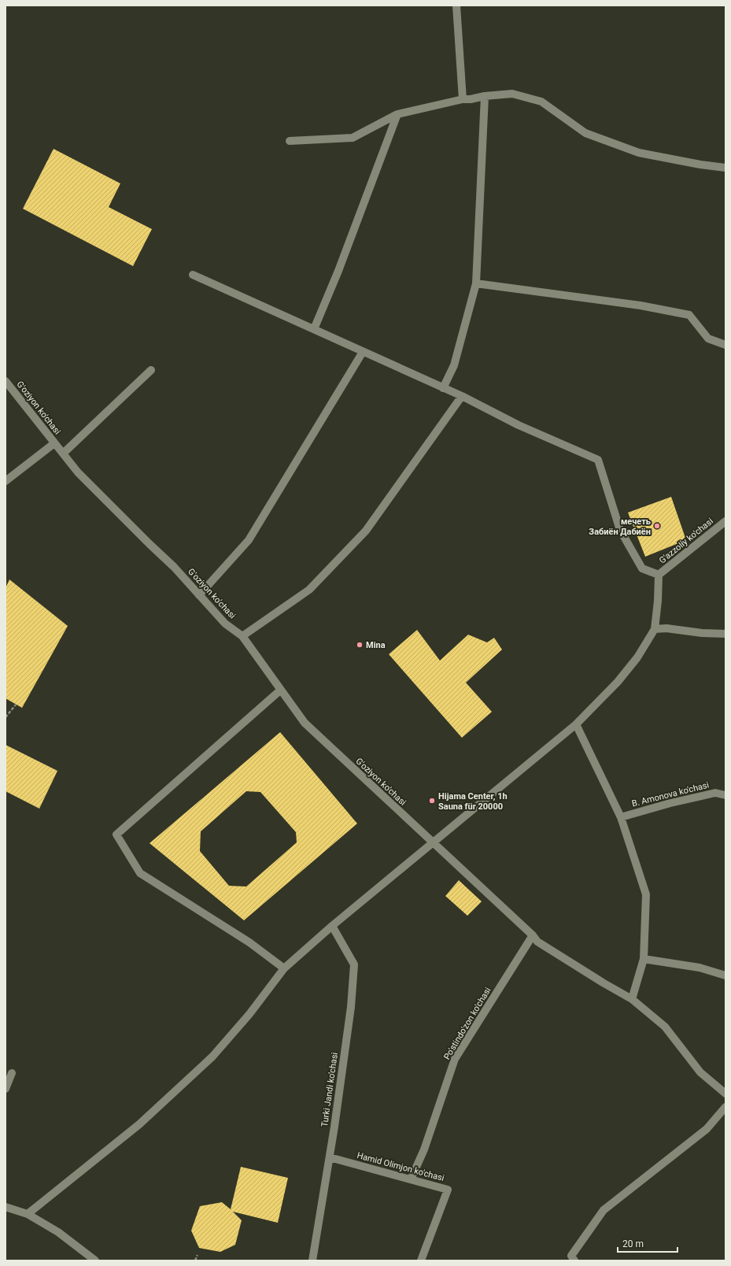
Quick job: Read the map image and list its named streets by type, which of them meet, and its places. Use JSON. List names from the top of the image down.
{
  "streets": {
    "street": [
      "G'oziyon ko'chasi",
      "G'azzoliy ko'chasi",
      "B. Amonova ko'chasi",
      "Po'stindo'zon ko'chasi",
      "Turki Jandi ko'chasi",
      "Hamid Olimjon ko'chasi"
    ]
  },
  "crossings": [
    ["G'oziyon ko'chasi", "Po'stindo'zon ko'chasi"],
    ["Po'stindo'zon ko'chasi", "Hamid Olimjon ko'chasi"],
    ["Turki Jandi ko'chasi", "Hamid Olimjon ko'chasi"]
  ],
  "places": ["мечеть Забиён Дабиён", "Mina", "Hijama Center, 1h Sauna für 20000"],
  "scale_bar": "20 m"
}
